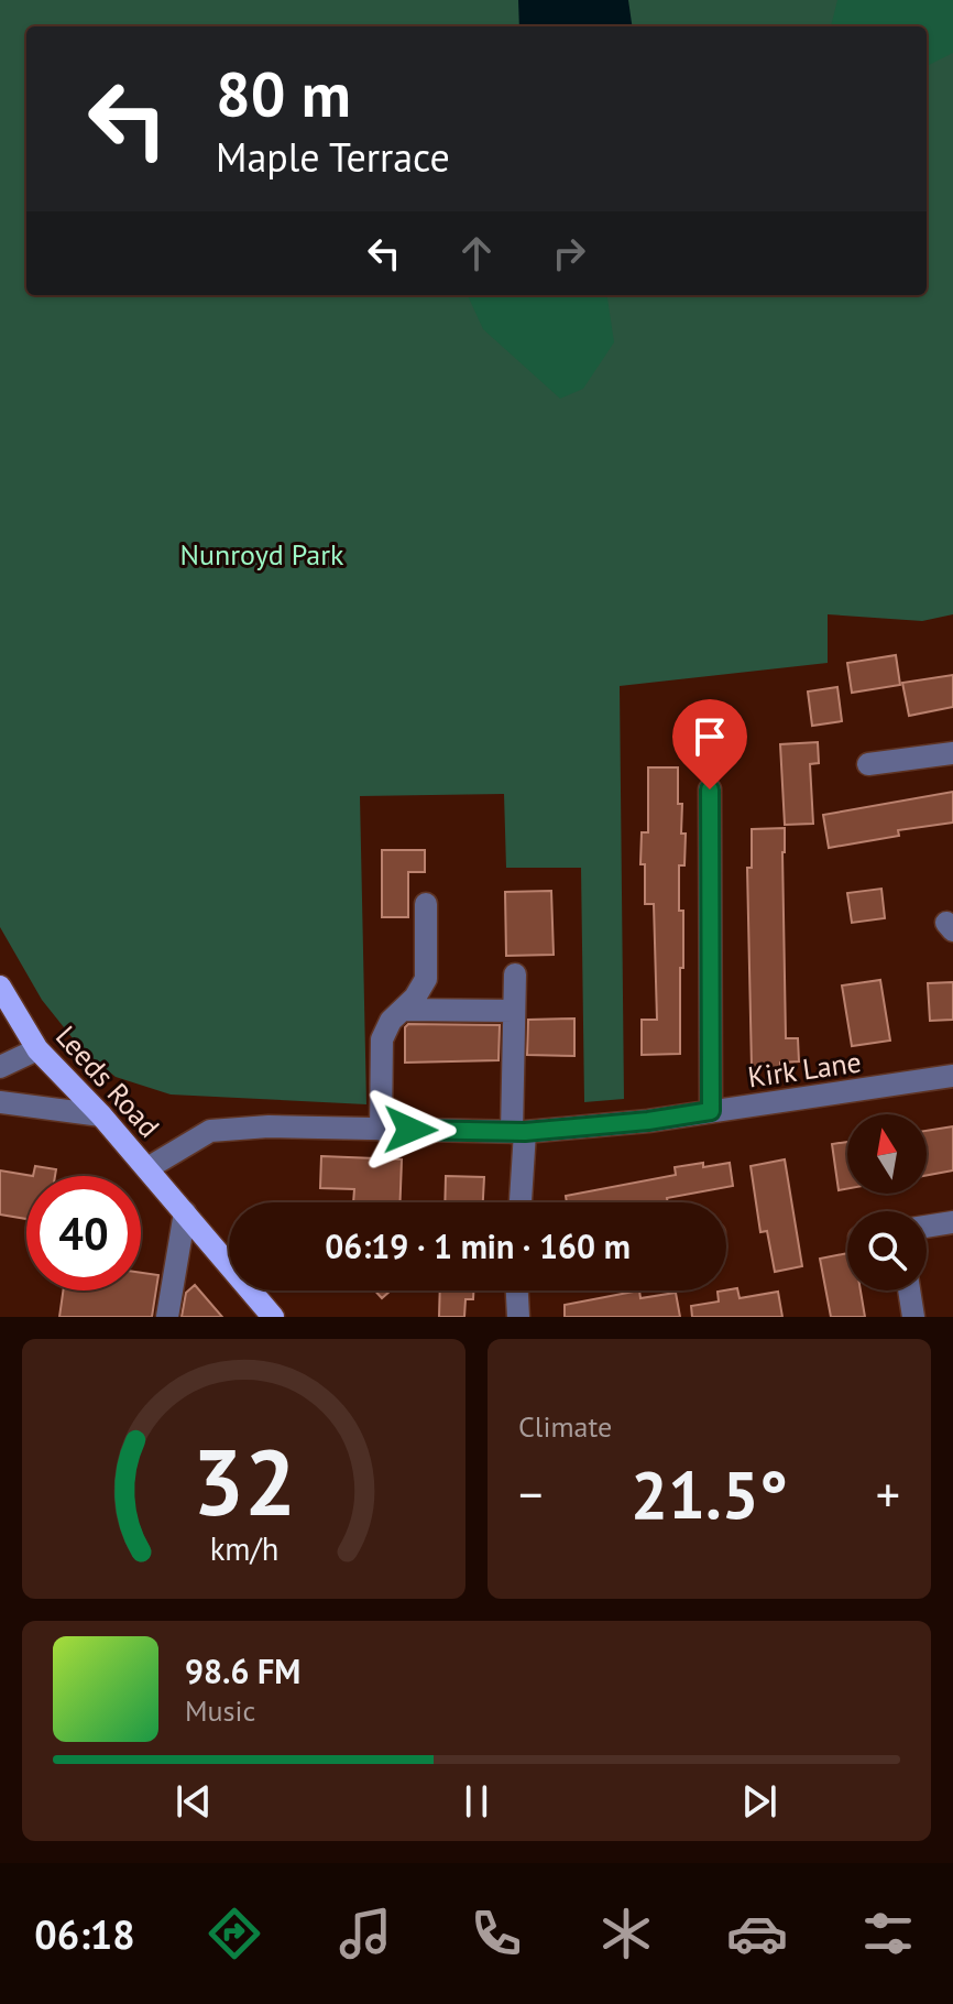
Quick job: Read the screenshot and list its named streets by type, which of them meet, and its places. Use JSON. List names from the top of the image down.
{
  "streets": {
    "main road": ["Leeds Road"],
    "street": ["Kirk Lane"]
  },
  "crossings": [
    ["Kirk Lane", "Leeds Road"]
  ],
  "parks": ["Nunroyd Park"],
  "north": "top",
  "page": {
    "turn": ["80 m", "Maple Terrace"],
    "limit": "40",
    "trip": "06:19 · 1 min · 160 m",
    "tile": "Climate",
    "heat": ["−", "21.5°", "+"],
    "song": ["98.6 FM", "Music"],
    "tabs": "06:18",
    "gauge": ["32", "km/h"]
  }
}
